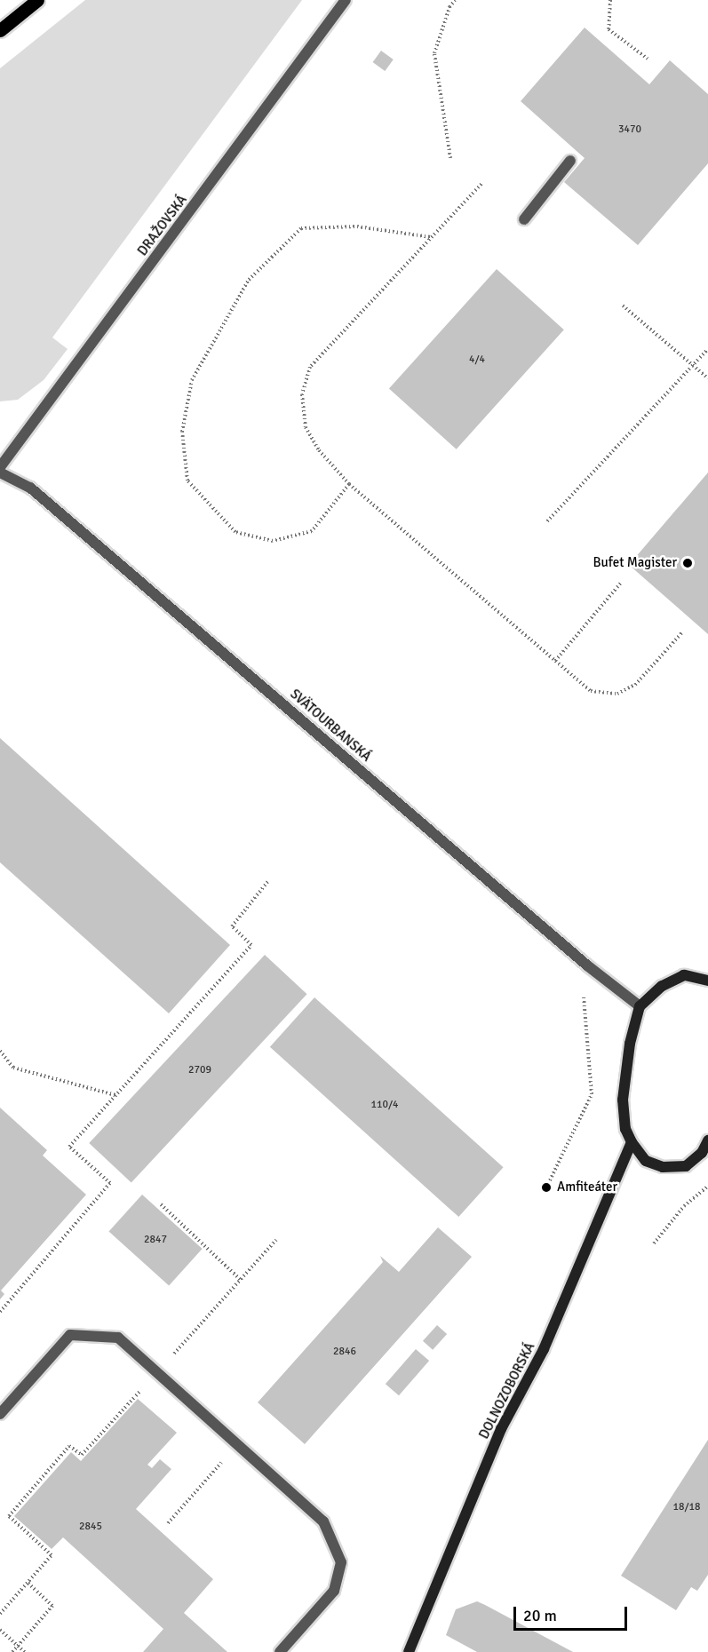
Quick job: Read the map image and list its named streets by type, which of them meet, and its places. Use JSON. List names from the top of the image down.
{
  "streets": {
    "street": ["DRAŽOVSKÁ", "SVÄTOURBANSKÁ", "DOLNOZOBORSKÁ"]
  },
  "places": ["Bufet Magister", "Amfiteáter"],
  "house_numbers": [
    "3470",
    "4/4",
    "2709",
    "110/4",
    "2847",
    "2846",
    "18/18",
    "2845"
  ],
  "scale_bar": "20 m"
}
